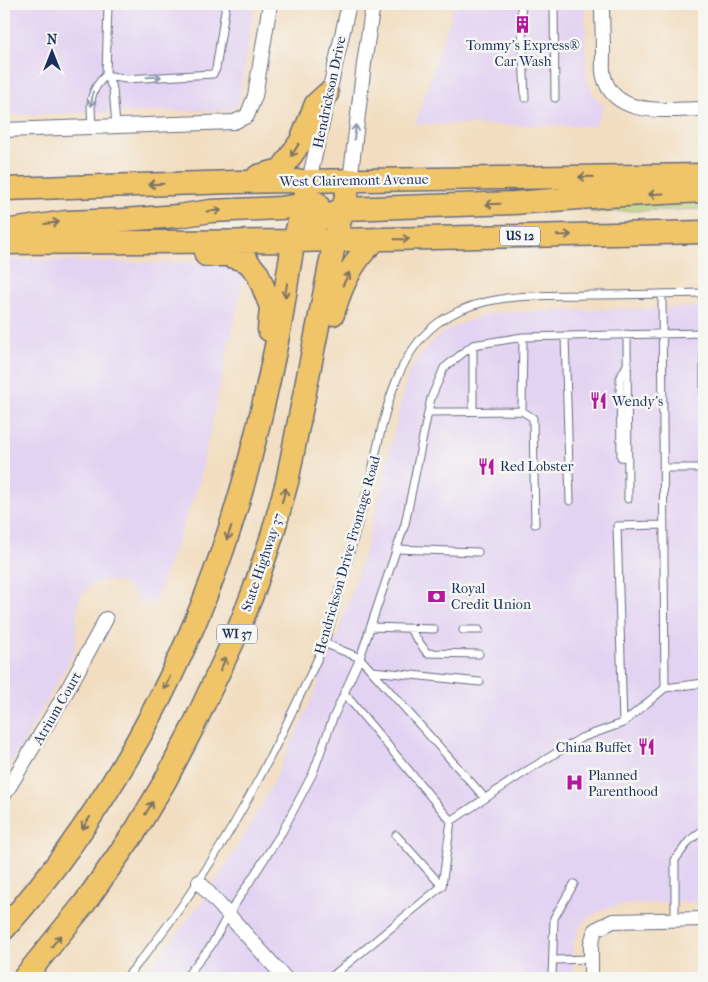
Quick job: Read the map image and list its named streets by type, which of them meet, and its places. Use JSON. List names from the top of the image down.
{
  "streets": {
    "main road": [
      "West Clairemont Avenue",
      "US 12",
      "State Highway 37",
      "WI 37"
    ],
    "street": ["Hendrickson Drive", "Atrium Court"],
    "lane": ["Hendrickson Drive Frontage Road"]
  },
  "crossings": [
    ["Hendrickson Drive", "West Clairemont Avenue"],
    ["Hendrickson Drive", "State Highway 37"],
    ["West Clairemont Avenue", "State Highway 37"],
    ["US 12", "State Highway 37"]
  ],
  "places": {
    "building": ["Tommy's Express® Car Wash"],
    "restaurant": ["Wendy's", "Red Lobster", "China Buffet"],
    "bank": ["Royal Credit Union"],
    "hospital": ["Planned Parenthood"]
  },
  "north": "top"
}
